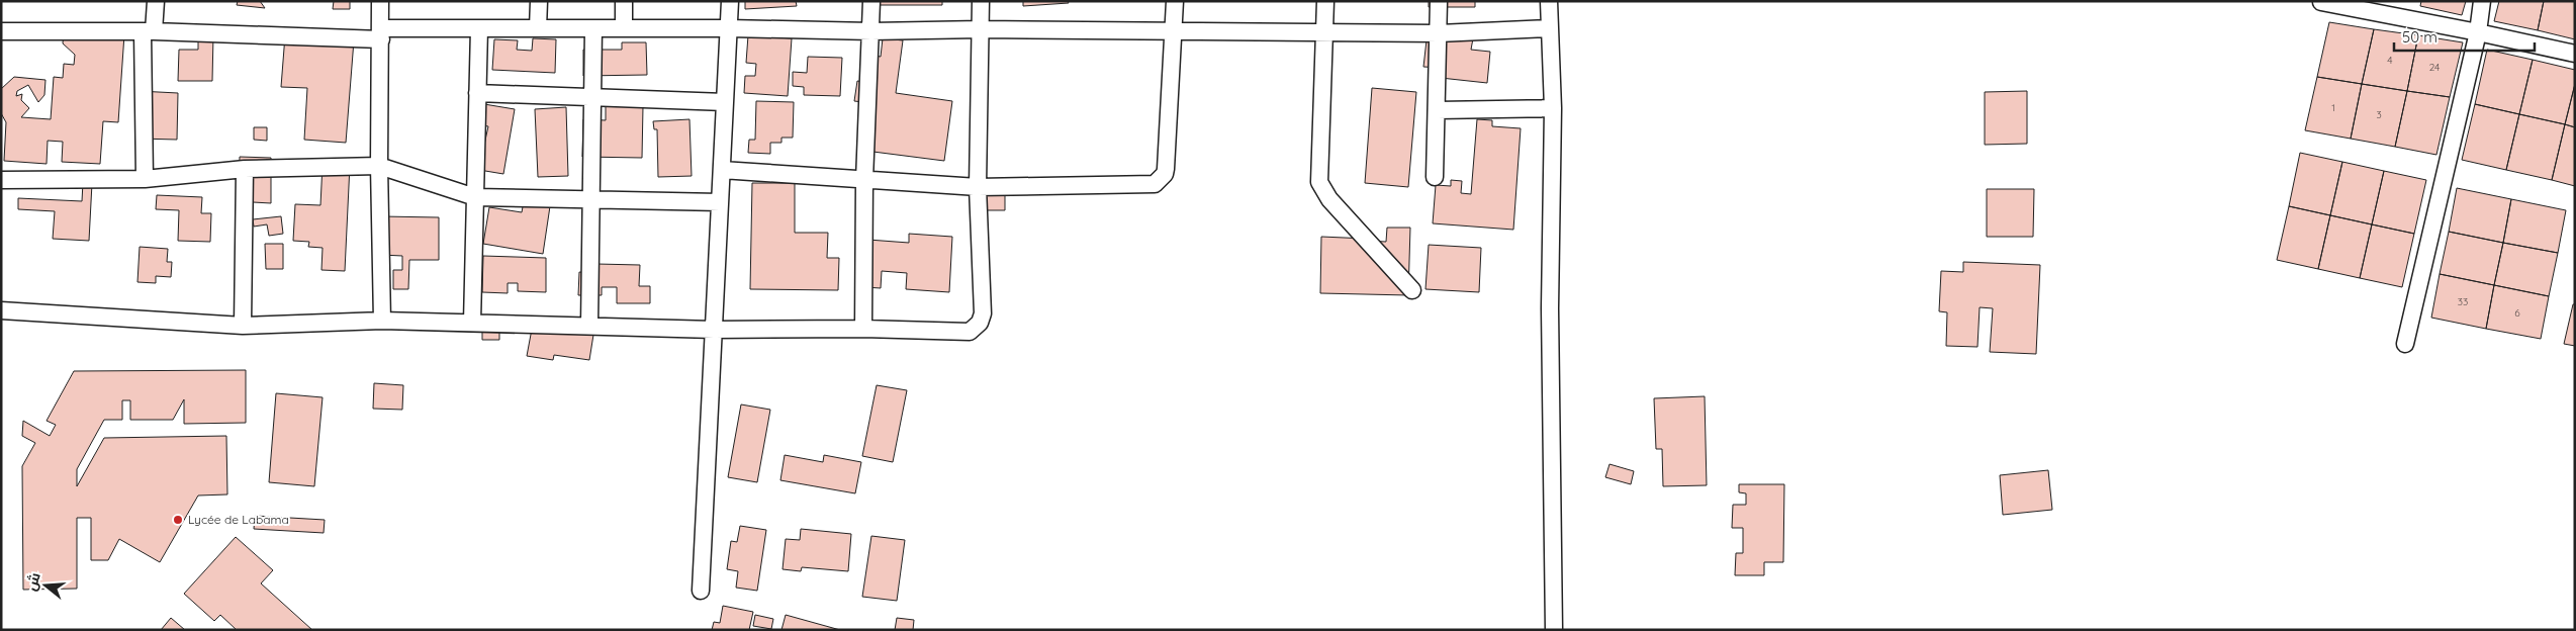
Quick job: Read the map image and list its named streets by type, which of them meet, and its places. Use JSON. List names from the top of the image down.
{
  "places": ["Lycée de Labama"],
  "house_numbers": [
    "4",
    "24",
    "1",
    "3",
    "33",
    "6"
  ],
  "scale_bar": "50 m",
  "north": "left"
}
